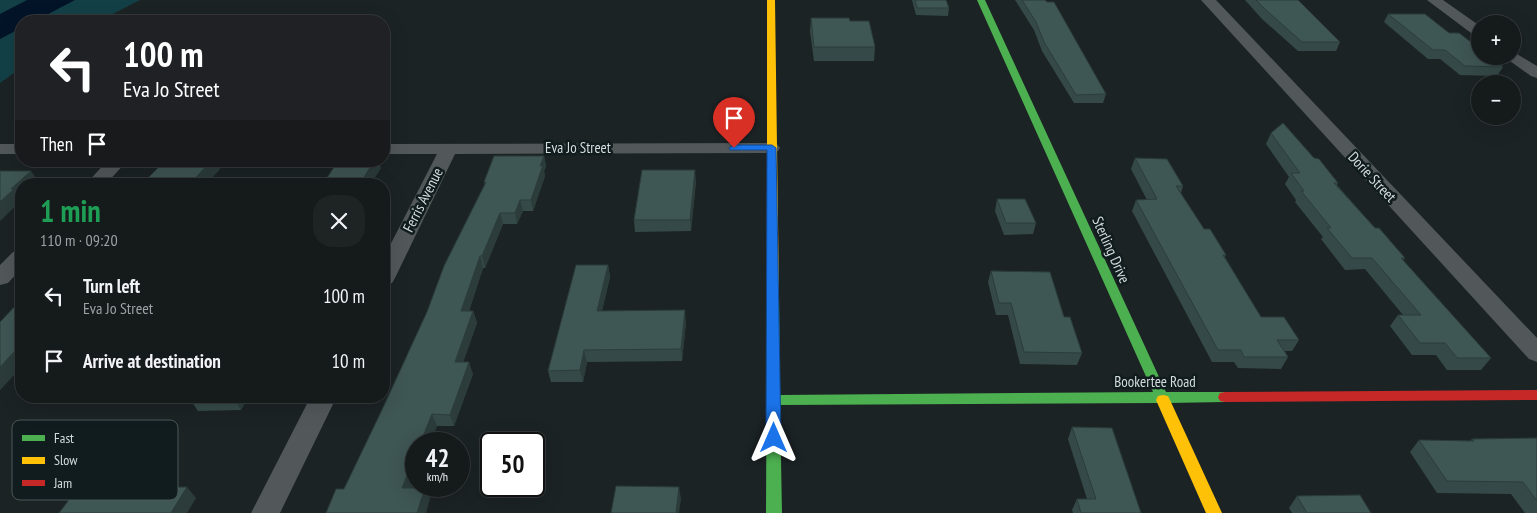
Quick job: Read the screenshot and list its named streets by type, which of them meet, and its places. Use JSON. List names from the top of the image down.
{
  "streets": {
    "street": [
      "Eva Jo Street",
      "Dorie Street",
      "Ferris Avenue",
      "Sterling Drive",
      "Bookertee Road"
    ]
  },
  "crossings": [
    ["Eva Jo Street", "Ferris Avenue"],
    ["Sterling Drive", "Bookertee Road"]
  ],
  "legend": ["Fast", "Slow", "Jam"],
  "page": {
    "map_buttons": ["+", "−"],
    "turn": ["100 m", "Eva Jo Street"],
    "then": "Then",
    "heading": ["1 min", "110 m · 09:20"],
    "list": [
      {
        "name": "Turn left",
        "note": "Eva Jo Street",
        "value": "100 m"
      },
      {
        "name": "Arrive at destination",
        "value": "10 m"
      }
    ],
    "speed": "42 km/h",
    "limit": "50"
  }
}
